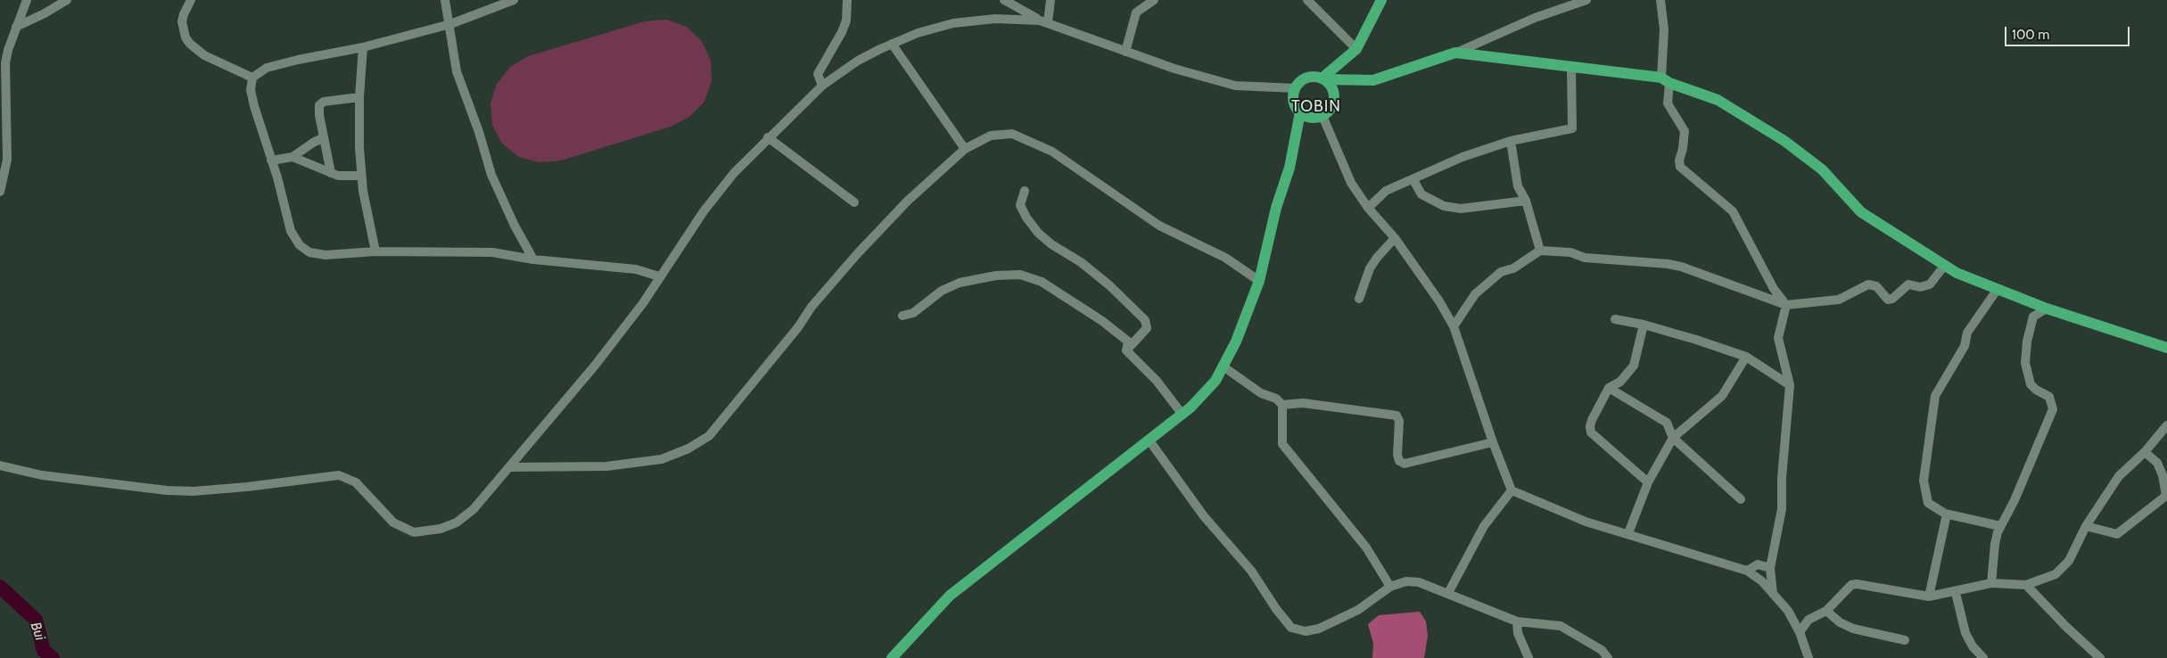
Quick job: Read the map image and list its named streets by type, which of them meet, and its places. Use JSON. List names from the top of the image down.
{
  "districts": ["TOBIN"],
  "water": ["Bui"],
  "scale_bar": "100 m"
}
